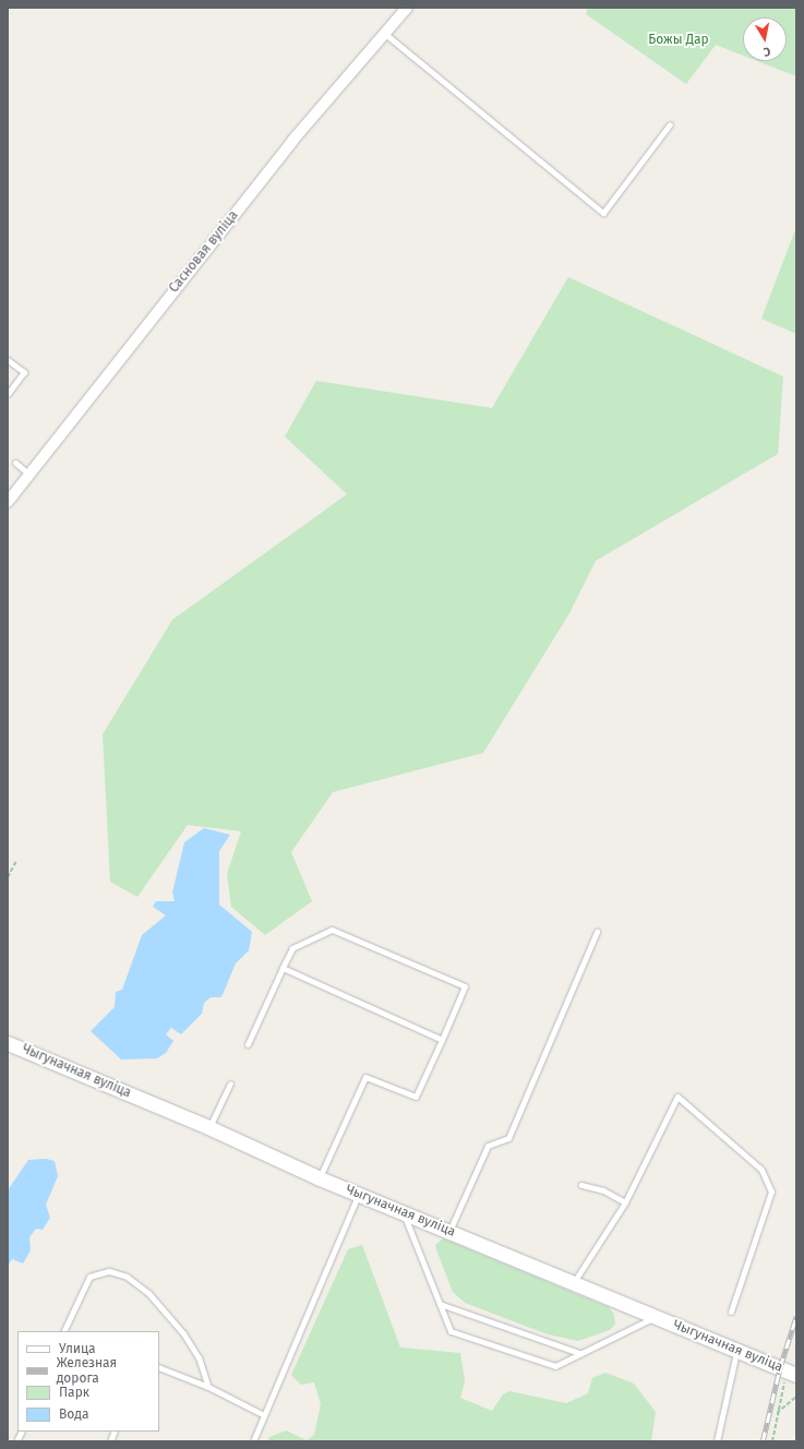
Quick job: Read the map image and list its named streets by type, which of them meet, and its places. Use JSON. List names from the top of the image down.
{
  "streets": {
    "street": ["Сасновая вуліца", "Чыгуначная вуліца"]
  },
  "parks": ["Божы Дар"],
  "legend": [
    "Улица",
    "Железная дорога",
    "Парк",
    "Вода"
  ],
  "north": "bottom"
}
